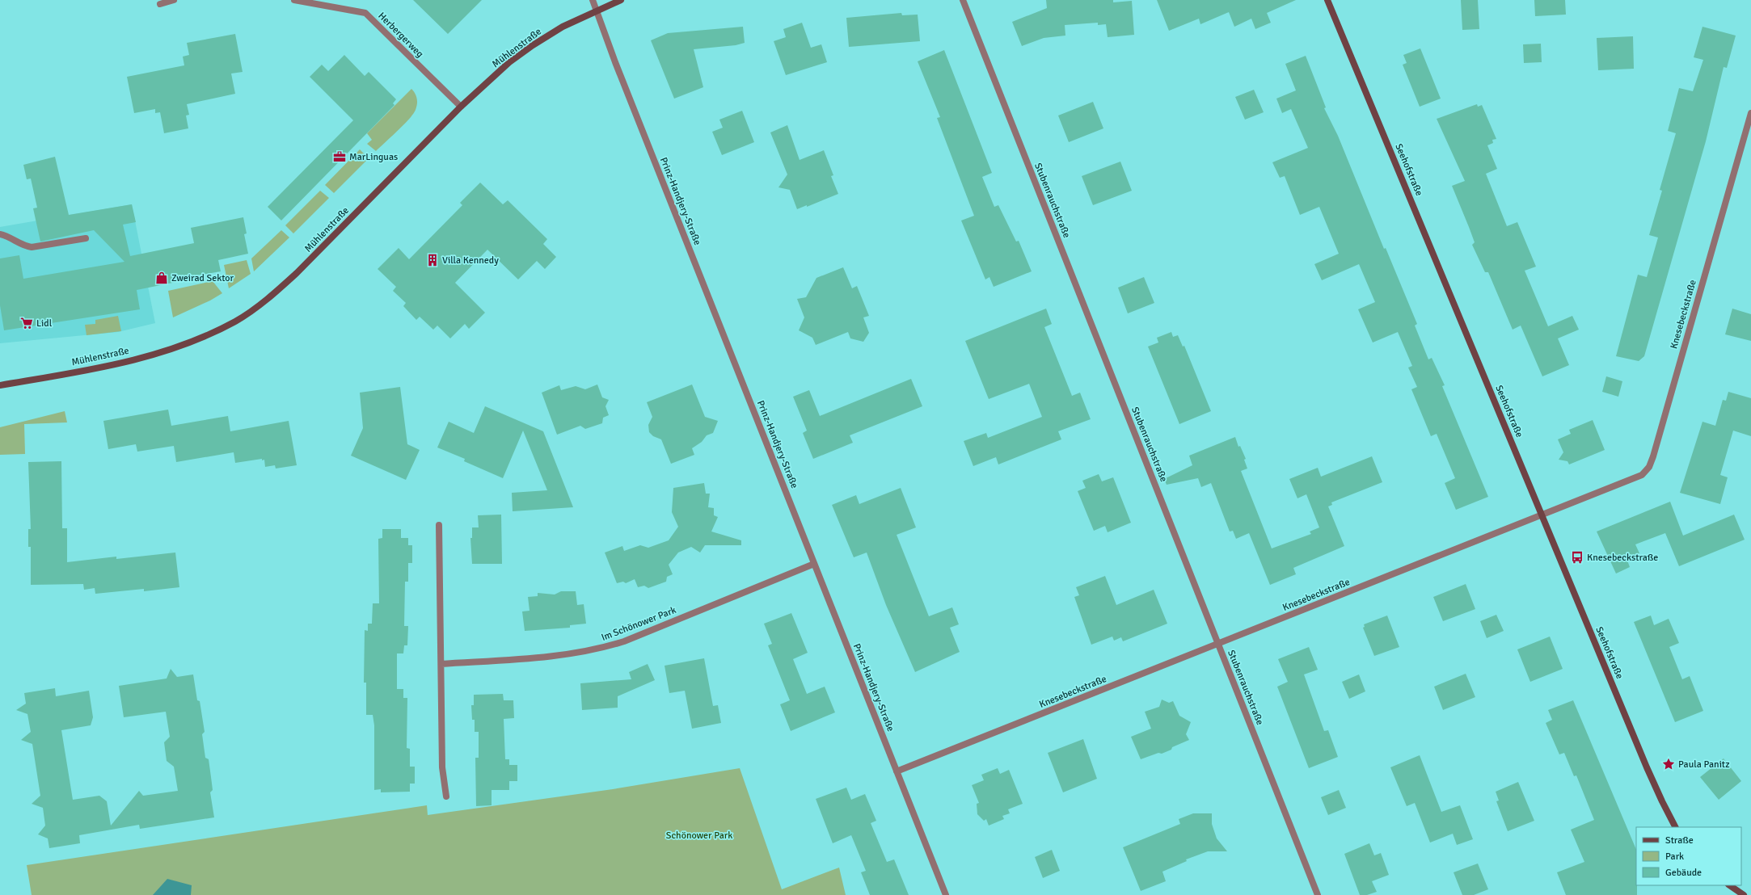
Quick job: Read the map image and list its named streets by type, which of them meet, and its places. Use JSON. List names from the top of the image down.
{
  "streets": {
    "street": [
      "Herbergerweg",
      "Mühlenstraße",
      "Seehofstraße",
      "Stubenrauchstraße",
      "Prinz-Handjery-Straße",
      "Knesebeckstraße",
      "Im Schönower Park"
    ]
  },
  "crossings": [
    ["Herbergerweg", "Mühlenstraße"],
    ["Mühlenstraße", "Prinz-Handjery-Straße"],
    ["Seehofstraße", "Knesebeckstraße"],
    ["Stubenrauchstraße", "Knesebeckstraße"],
    ["Prinz-Handjery-Straße", "Knesebeckstraße"],
    ["Prinz-Handjery-Straße", "Im Schönower Park"]
  ],
  "parks": ["Schönower Park"],
  "places": {
    "office": ["MarLinguas"],
    "building": ["Villa Kennedy"],
    "shop": ["Zweirad Sektor"],
    "supermarket": ["Lidl"],
    "bus stop": ["Knesebeckstraße"],
    "place": ["Paula Panitz"]
  },
  "legend": ["Straße", "Park", "Gebäude"]
}
